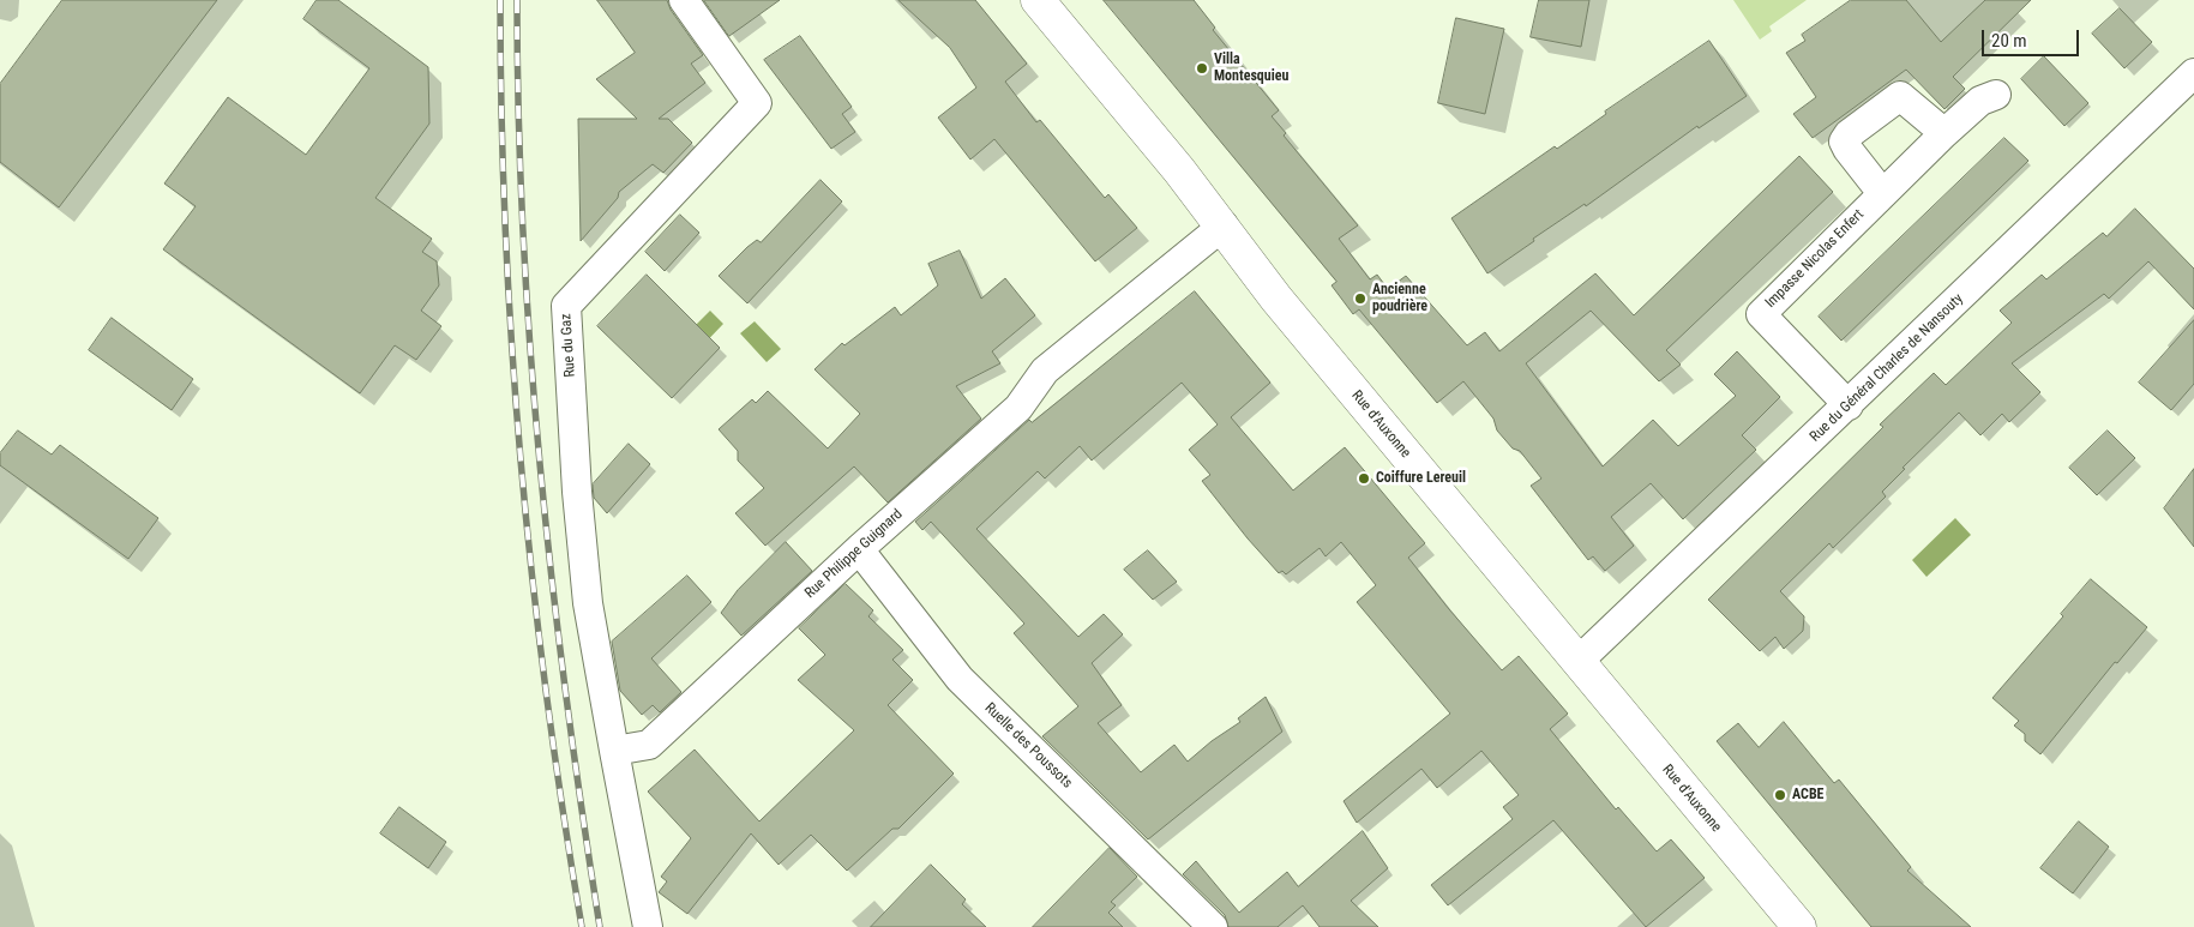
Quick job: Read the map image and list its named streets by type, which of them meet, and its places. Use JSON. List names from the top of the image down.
{
  "streets": {
    "main road": ["Rue d'Auxonne"],
    "street": [
      "Impasse Nicolas Enfert",
      "Rue du Gaz",
      "Rue du Général Charles de Nansouty",
      "Rue Philippe Guignard",
      "Ruelle des Poussots"
    ]
  },
  "crossings": [
    ["Impasse Nicolas Enfert", "Rue du Général Charles de Nansouty"],
    ["Rue du Gaz", "Rue Philippe Guignard"],
    ["Rue du Général Charles de Nansouty", "Rue d'Auxonne"],
    ["Rue d'Auxonne", "Rue Philippe Guignard"],
    ["Rue Philippe Guignard", "Ruelle des Poussots"]
  ],
  "places": [
    "Villa Montesquieu",
    "Ancienne poudrière",
    "Coiffure Lereuil",
    "ACBE"
  ],
  "scale_bar": "20 m"
}
